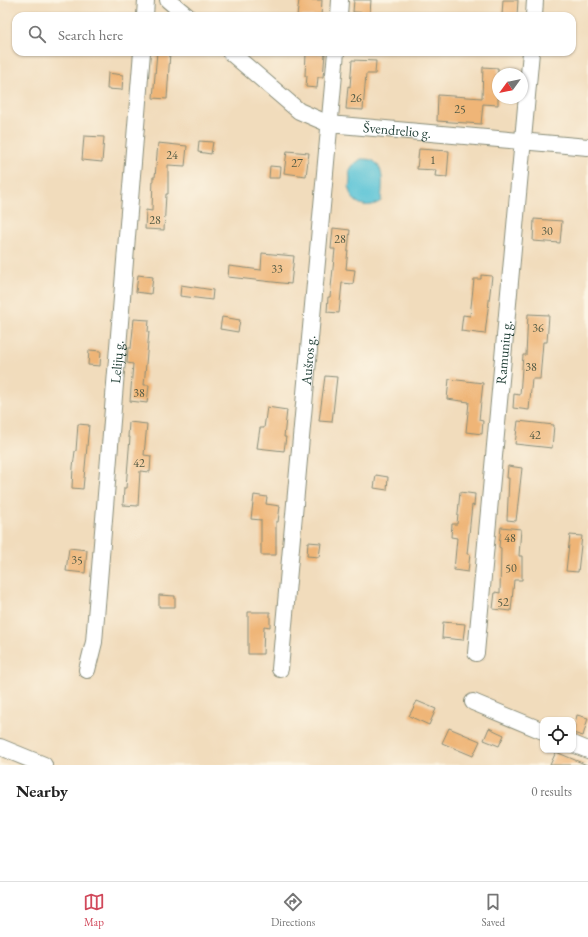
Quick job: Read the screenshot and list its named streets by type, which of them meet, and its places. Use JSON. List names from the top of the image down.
{
  "streets": {
    "street": [
      "Švendrelio g.",
      "Ramunių g.",
      "Aušros g.",
      "Lelijų g."
    ]
  },
  "crossings": [
    ["Švendrelio g.", "Ramunių g."],
    ["Švendrelio g.", "Aušros g."]
  ],
  "house_numbers": [
    "26",
    "25",
    "24",
    "1",
    "27",
    "28",
    "30",
    "28",
    "33",
    "36",
    "38",
    "38",
    "42",
    "42",
    "48",
    "35",
    "50",
    "52"
  ],
  "north": "bottom left",
  "page": {
    "search": "Search here",
    "heading": ["Nearby", "0 results"],
    "nav": ["Map", "Directions", "Saved"]
  }
}
